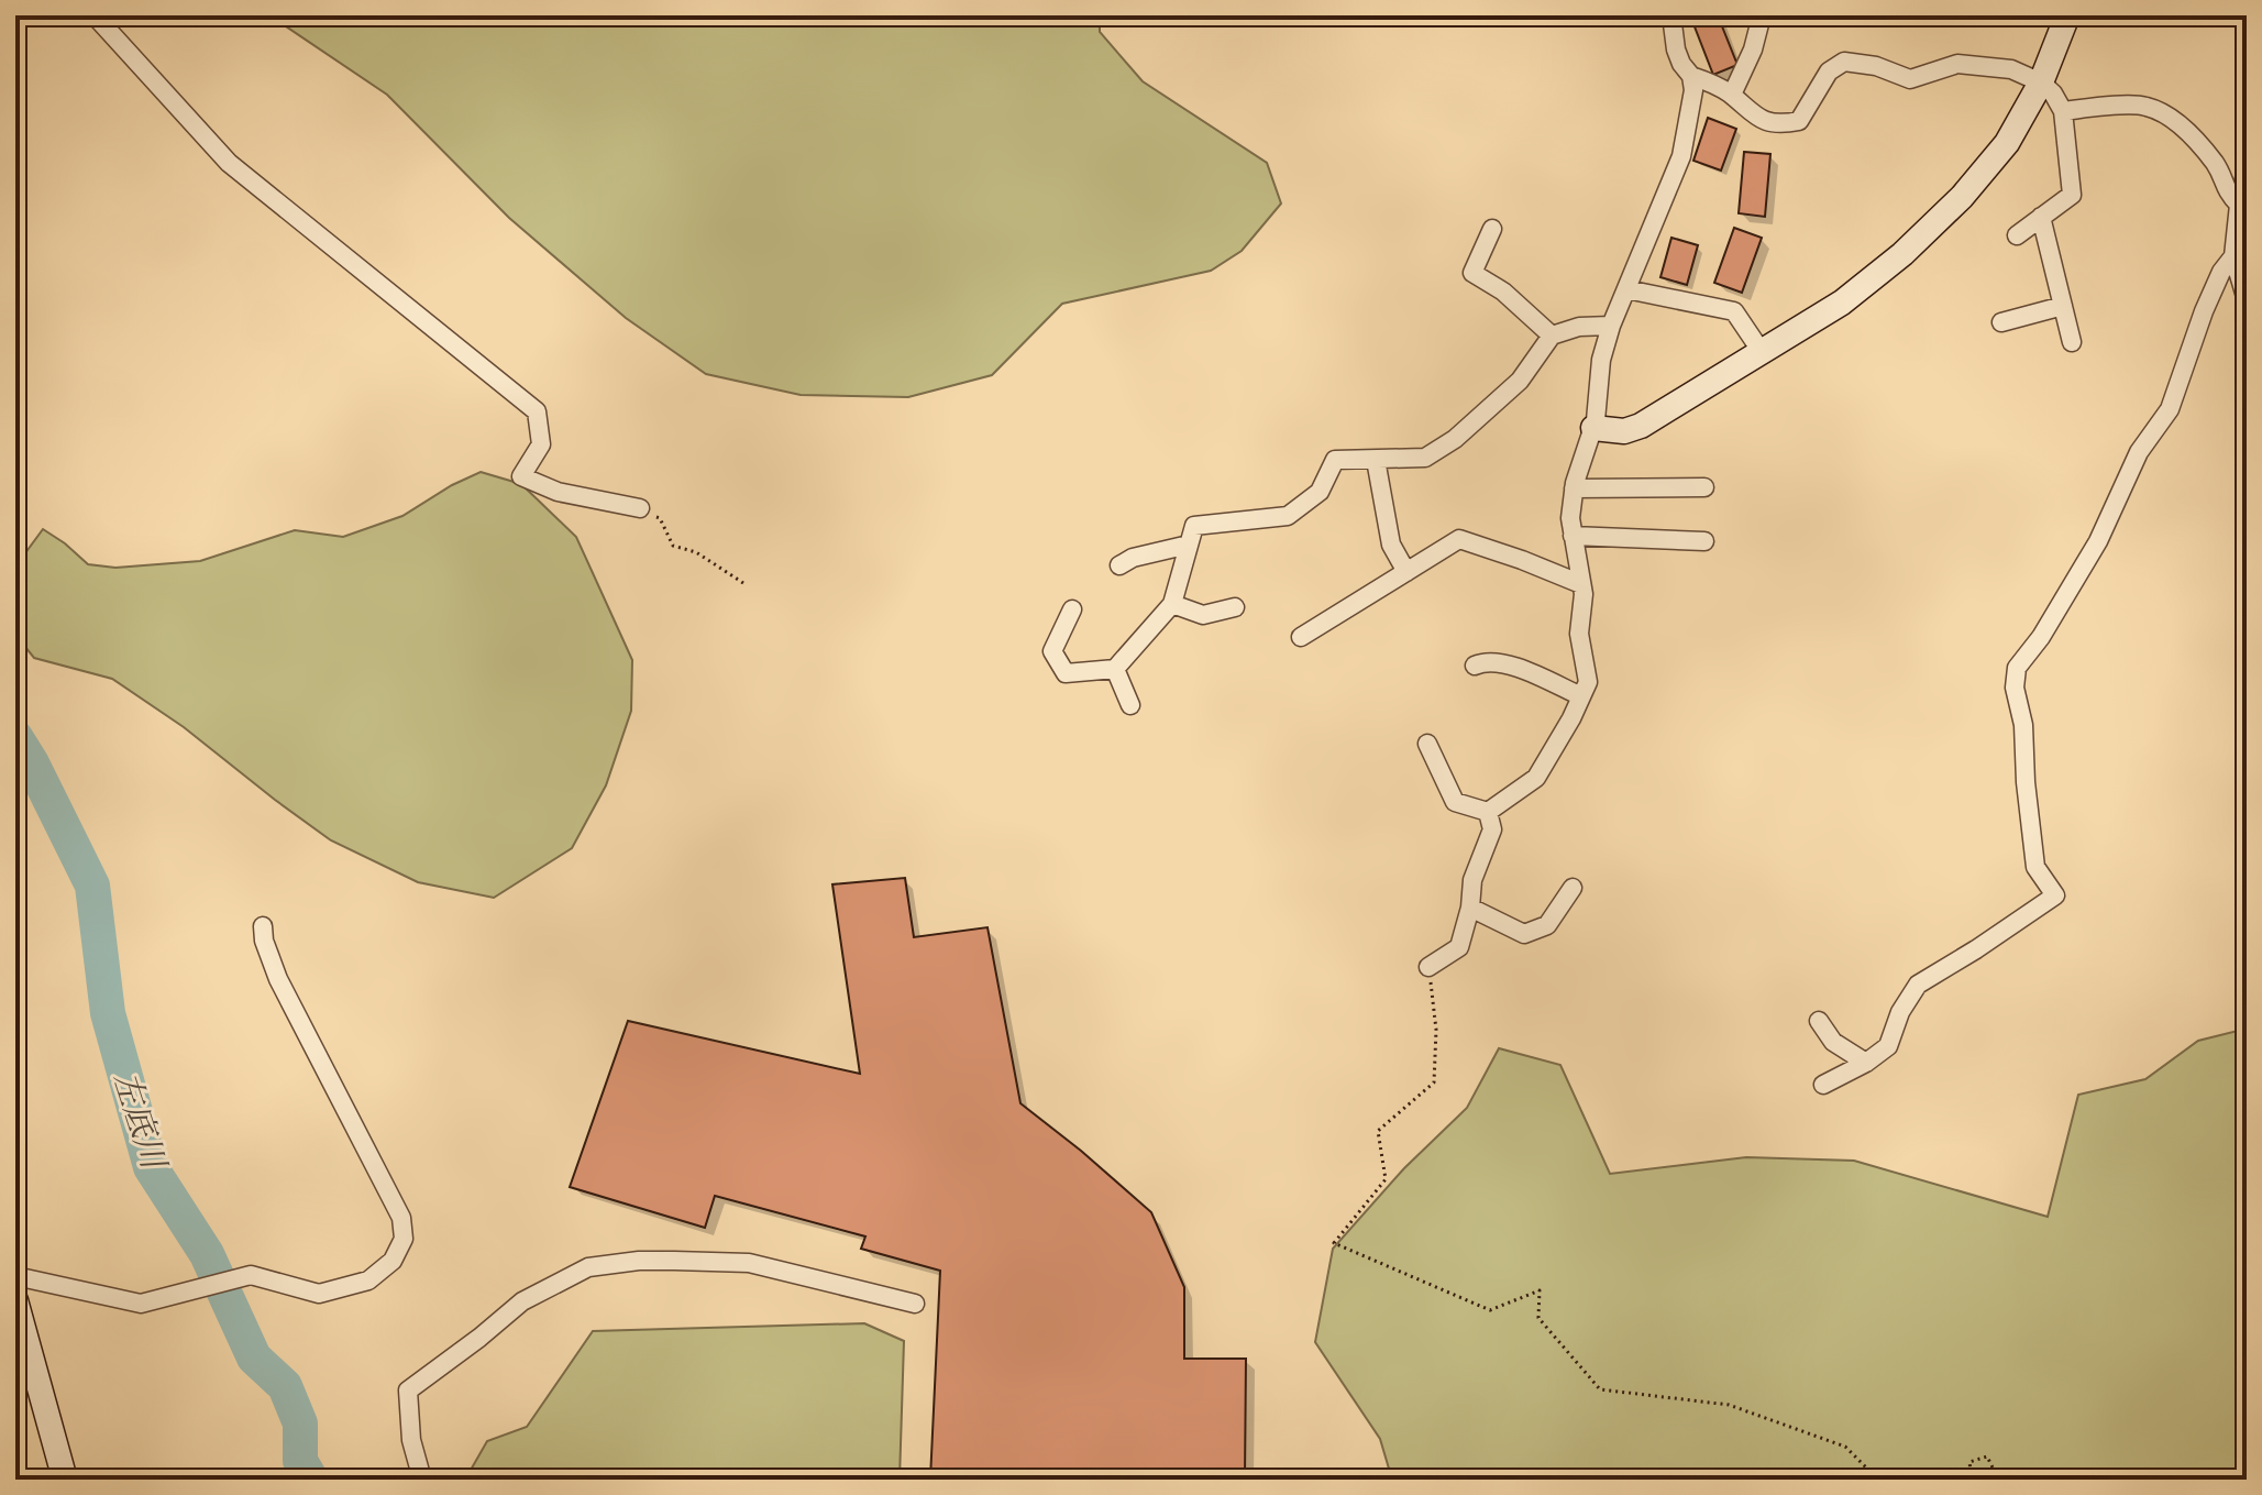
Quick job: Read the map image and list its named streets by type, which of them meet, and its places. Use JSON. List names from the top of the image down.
{
  "water": ["左底川"]
}
